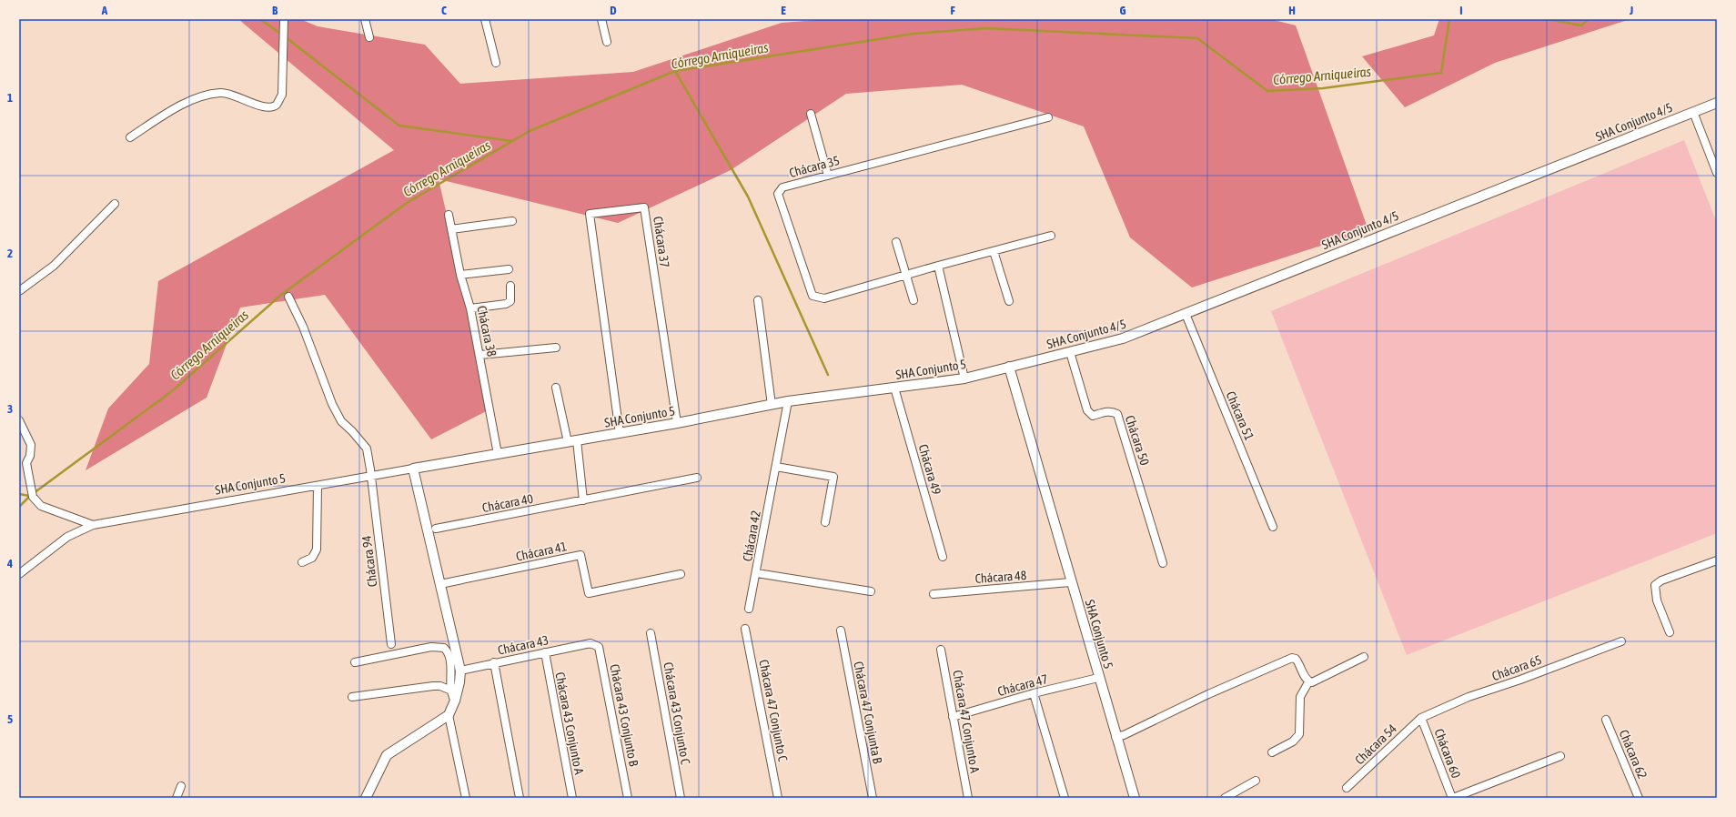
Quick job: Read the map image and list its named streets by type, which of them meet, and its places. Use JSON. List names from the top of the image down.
{
  "streets": {
    "street": [
      "SHA Conjunto 4/5",
      "Chácara 35",
      "Chácara 37",
      "Chácara 38",
      "SHA Conjunto 5",
      "Chácara 51",
      "Chácara 50",
      "Chácara 49",
      "Chácara 40",
      "Chácara 42",
      "Chácara 41",
      "Chácara 94",
      "Chácara 48",
      "Chácara 43",
      "Chácara 65",
      "Chácara 47",
      "Chácara 47 Conjunto C",
      "Chácara 47 Conjunta B",
      "Chácara 43 Conjunto C",
      "Chácara 43 Conjunto B",
      "Chácara 47 Conjunto A",
      "Chácara 43 Conjunto A",
      "Chácara 54",
      "Chácara 60",
      "Chácara 62"
    ]
  },
  "crossings": [
    ["SHA Conjunto 4/5", "SHA Conjunto 5"],
    ["SHA Conjunto 4/5", "Chácara 51"],
    ["SHA Conjunto 4/5", "Chácara 50"],
    ["Chácara 37", "SHA Conjunto 5"],
    ["Chácara 38", "SHA Conjunto 5"],
    ["SHA Conjunto 5", "Chácara 49"],
    ["SHA Conjunto 5", "Chácara 42"],
    ["SHA Conjunto 5", "Chácara 94"],
    ["SHA Conjunto 5", "Chácara 48"],
    ["SHA Conjunto 5", "Chácara 47"],
    ["Chácara 43", "Chácara 43 Conjunto B"],
    ["Chácara 43", "Chácara 43 Conjunto A"],
    ["Chácara 65", "Chácara 54"],
    ["Chácara 65", "Chácara 60"],
    ["Chácara 47", "Chácara 47 Conjunto A"],
    ["Chácara 54", "Chácara 60"]
  ],
  "water": ["Córrego Arniqueiras"],
  "grid": {
    "columns": [
      "A",
      "B",
      "C",
      "D",
      "E",
      "F",
      "G",
      "H",
      "I",
      "J"
    ],
    "rows": [
      "1",
      "2",
      "3",
      "4",
      "5"
    ]
  }
}
